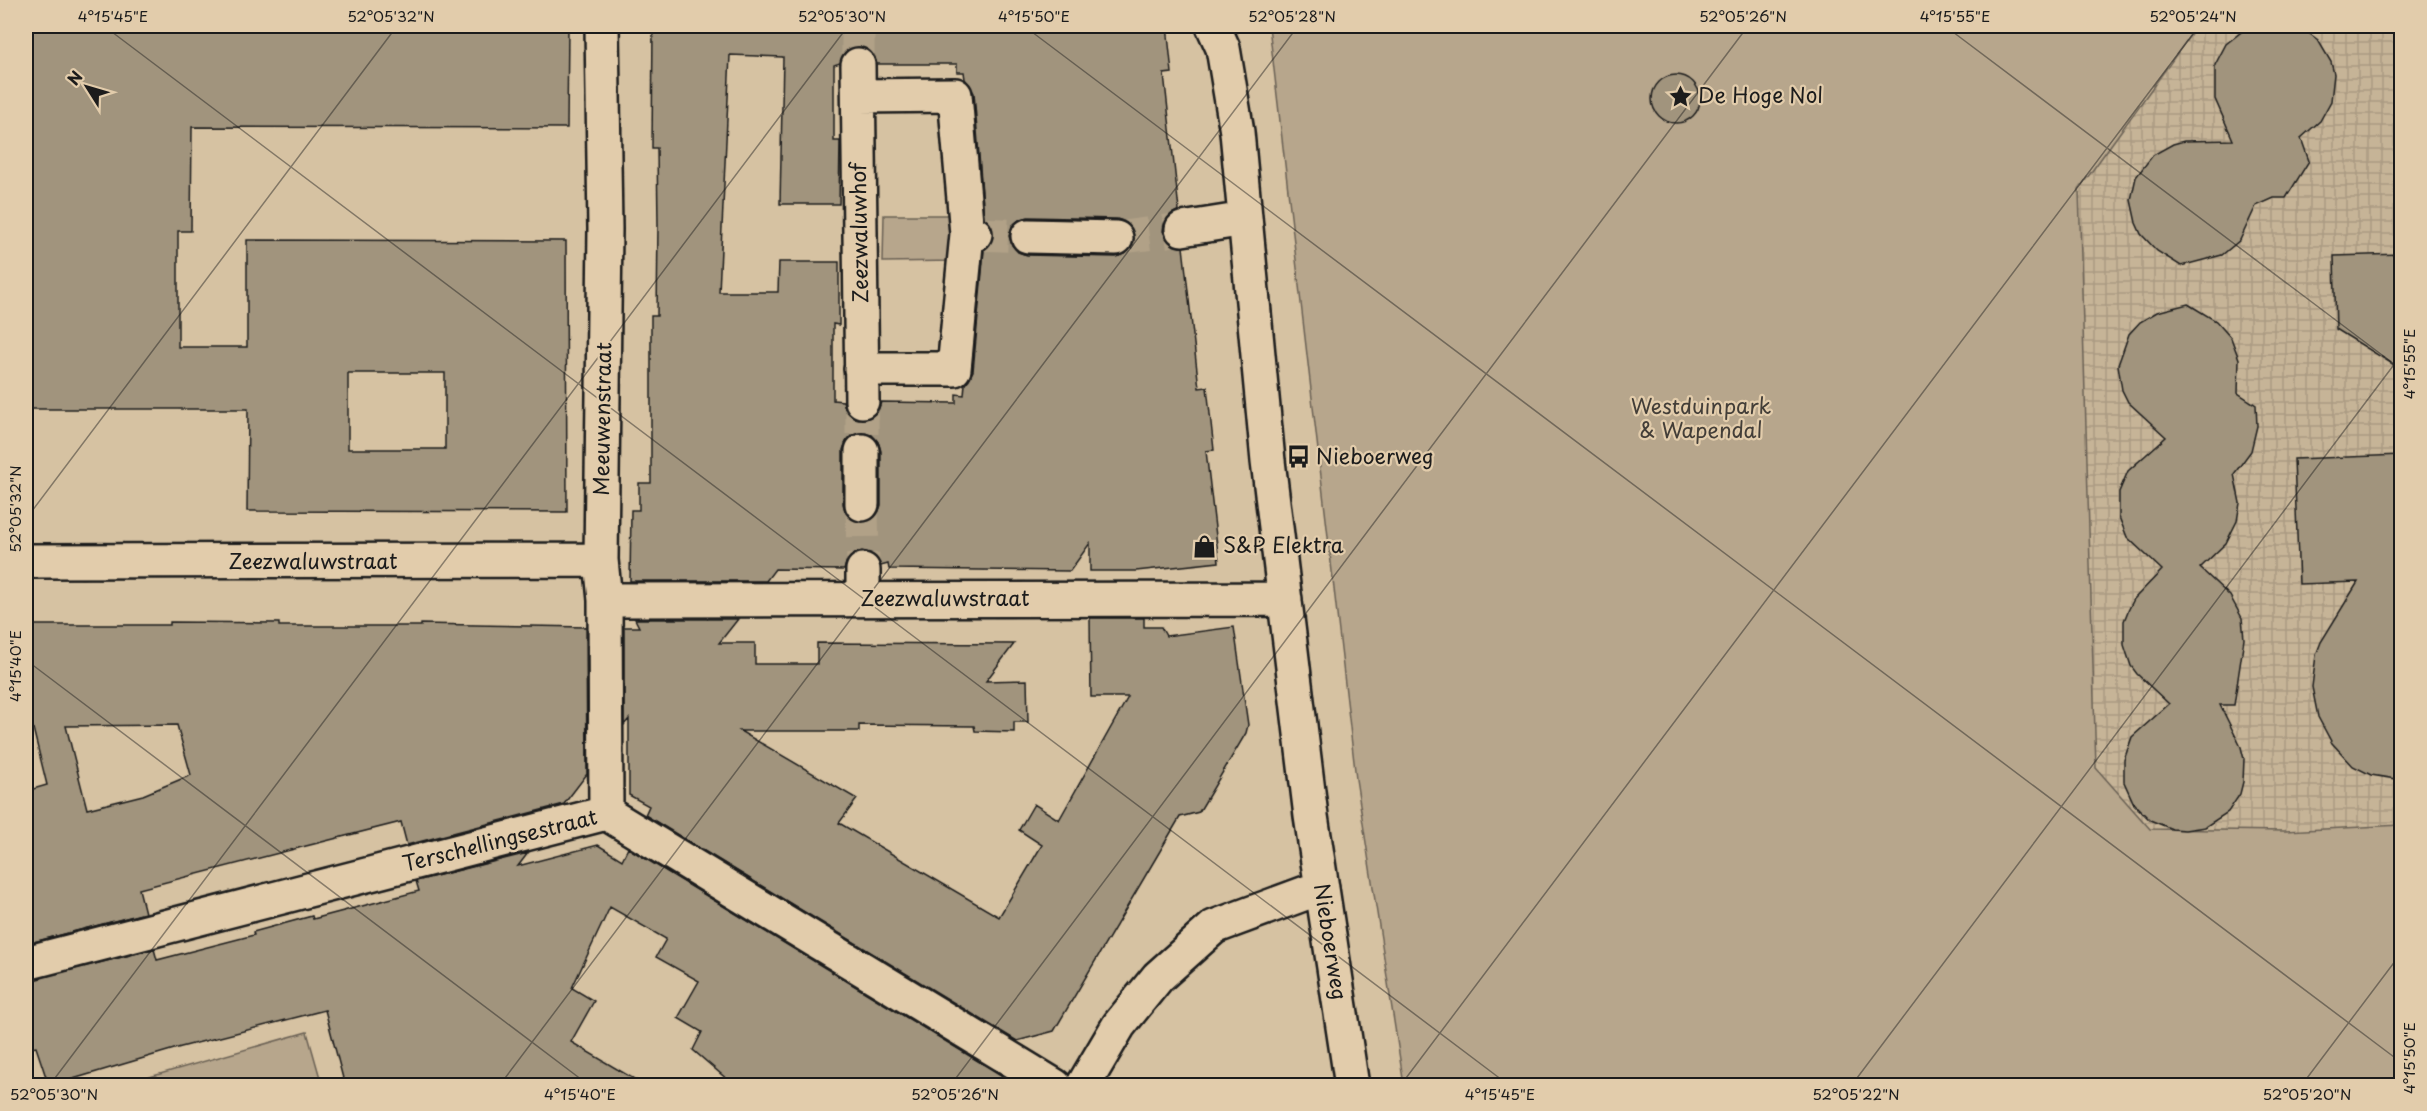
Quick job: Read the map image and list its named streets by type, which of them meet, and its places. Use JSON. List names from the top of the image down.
{
  "streets": {
    "street": [
      "Zeezwaluwhof",
      "Meeuwenstraat",
      "Zeezwaluwstraat",
      "Terschellingsestraat",
      "Nieboerweg"
    ]
  },
  "crossings": [
    ["Meeuwenstraat", "Zeezwaluwstraat"],
    ["Meeuwenstraat", "Terschellingsestraat"],
    ["Zeezwaluwstraat", "Nieboerweg"]
  ],
  "parks": ["Westduinpark & Wapendal"],
  "places": {
    "place": ["De Hoge Nol"],
    "bus stop": ["Nieboerweg"],
    "shop": ["S&P Elektra"]
  },
  "north": "top left",
  "coordinates": [
    "4°15'45\"E",
    "52°05'32\"N",
    "52°05'30\"N",
    "4°15'50\"E",
    "52°05'28\"N",
    "52°05'26\"N",
    "4°15'55\"E",
    "52°05'24\"N",
    "4°15'40\"E",
    "52°05'22\"N",
    "52°05'20\"N"
  ]
}
